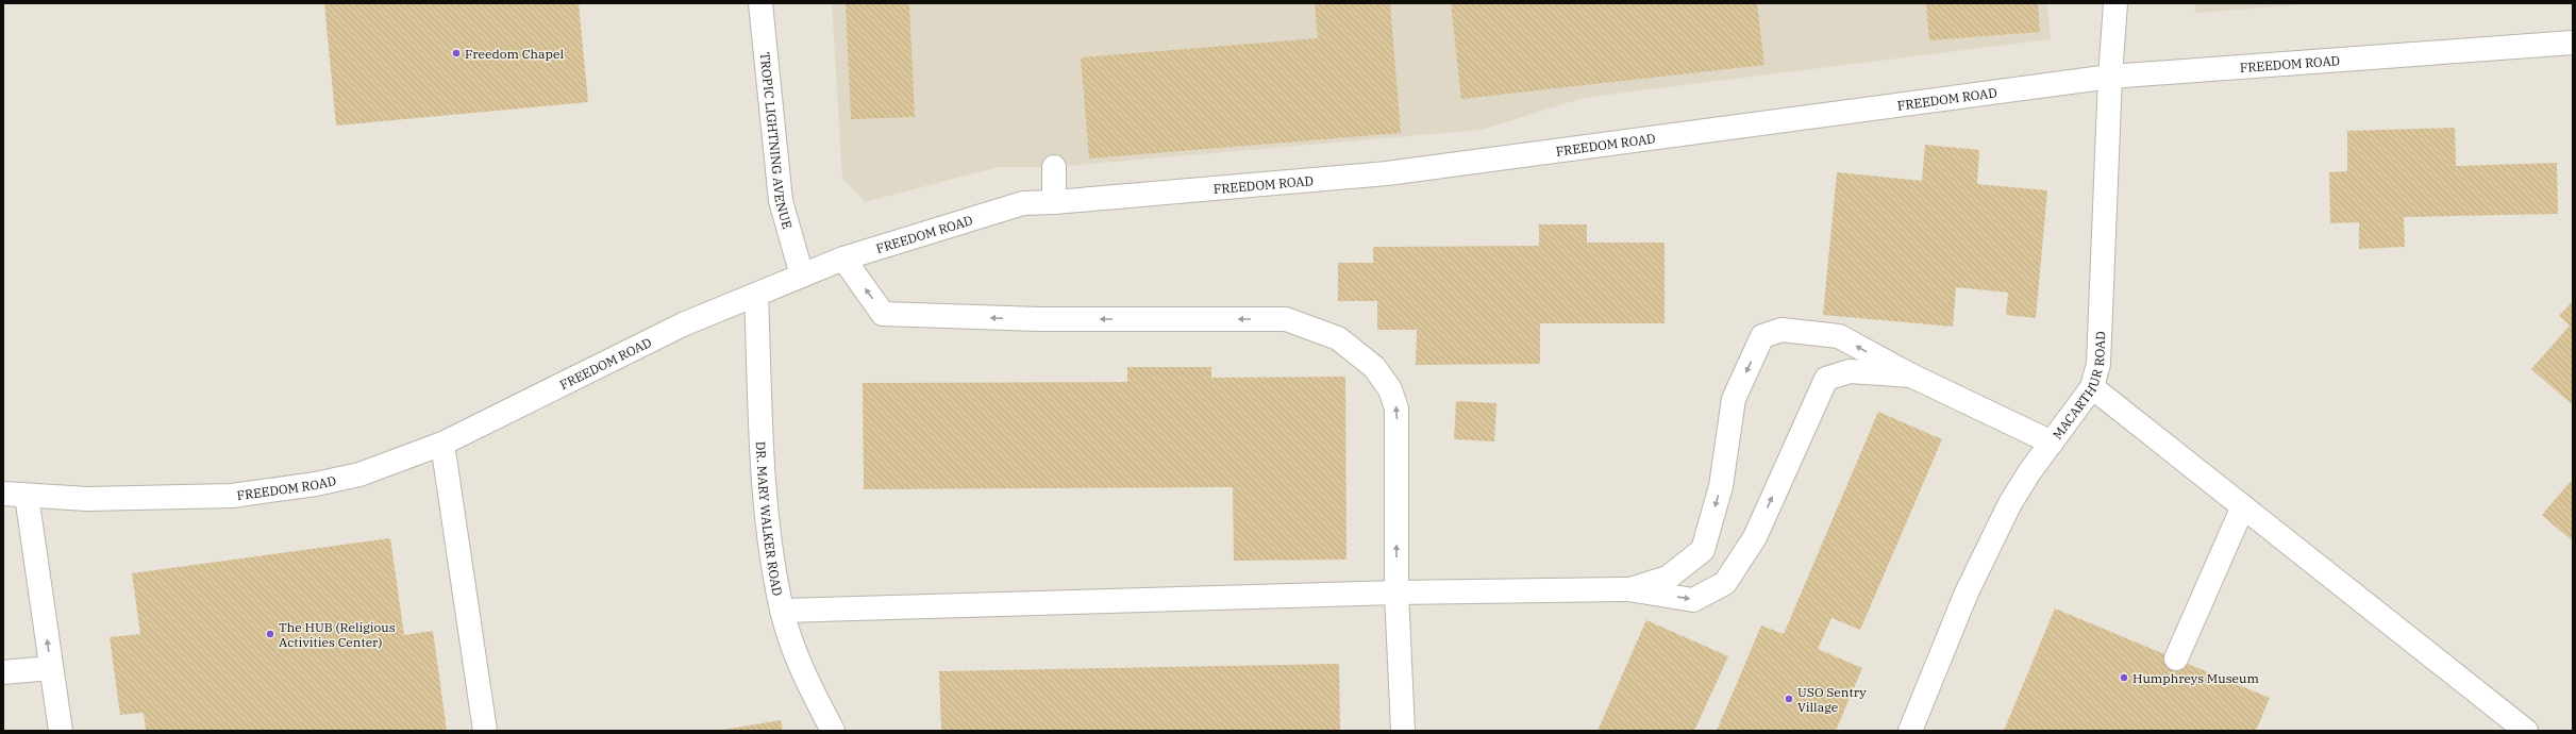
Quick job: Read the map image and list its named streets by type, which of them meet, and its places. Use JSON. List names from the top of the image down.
{
  "streets": {
    "street": [
      "FREEDOM ROAD",
      "TROPIC LIGHTNING AVENUE",
      "MACARTHUR ROAD",
      "DR. MARY WALKER ROAD"
    ]
  },
  "crossings": [
    ["FREEDOM ROAD", "TROPIC LIGHTNING AVENUE"],
    ["FREEDOM ROAD", "MACARTHUR ROAD"],
    ["FREEDOM ROAD", "DR. MARY WALKER ROAD"]
  ],
  "places": [
    "Freedom Chapel",
    "The HUB (Religious Activities Center)",
    "Humphreys Museum",
    "USO Sentry Village"
  ]
}
